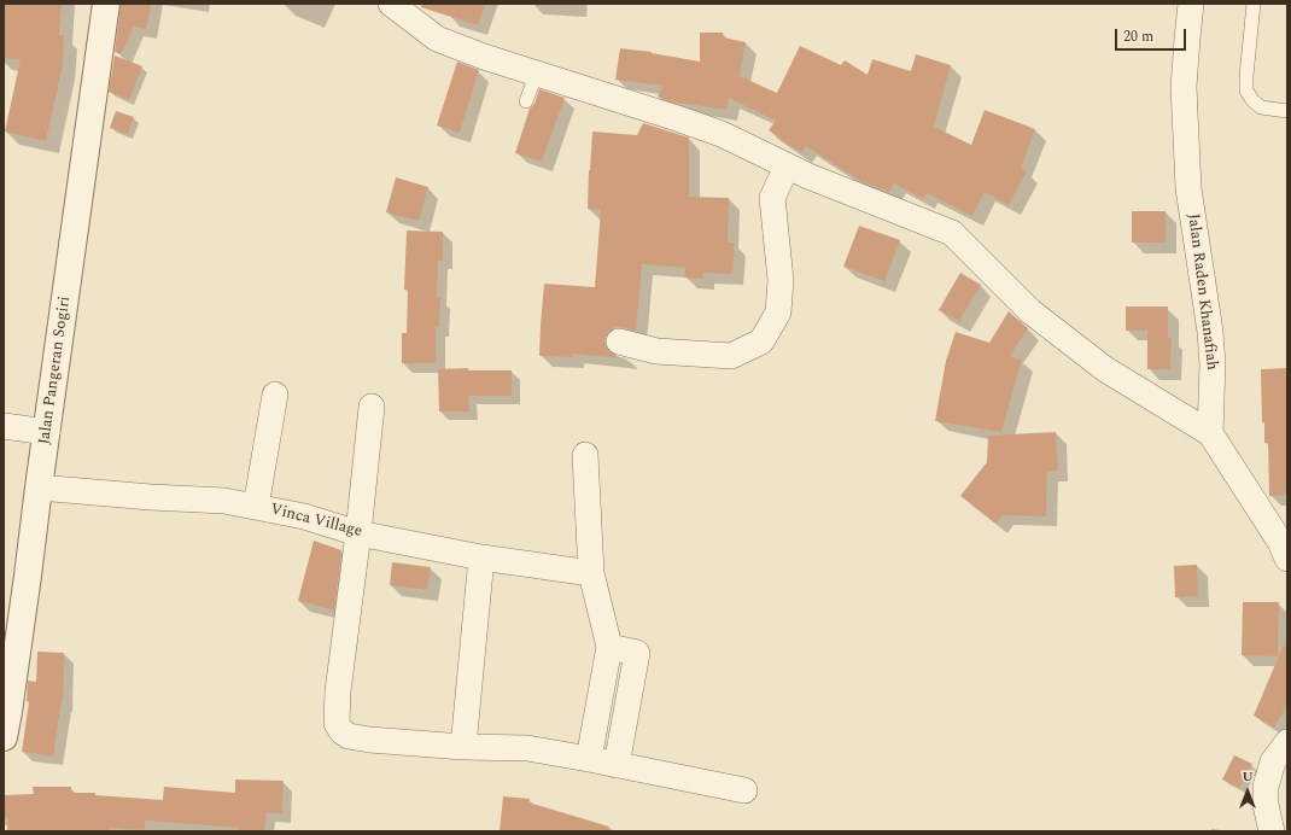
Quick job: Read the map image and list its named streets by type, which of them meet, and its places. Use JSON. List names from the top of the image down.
{
  "streets": {
    "street": ["Jalan Raden Khanafiah", "Jalan Pangeran Sogiri", "Vinca Village"]
  },
  "crossings": [
    ["Jalan Pangeran Sogiri", "Vinca Village"]
  ],
  "scale_bar": "20 m",
  "north": "top"
}
